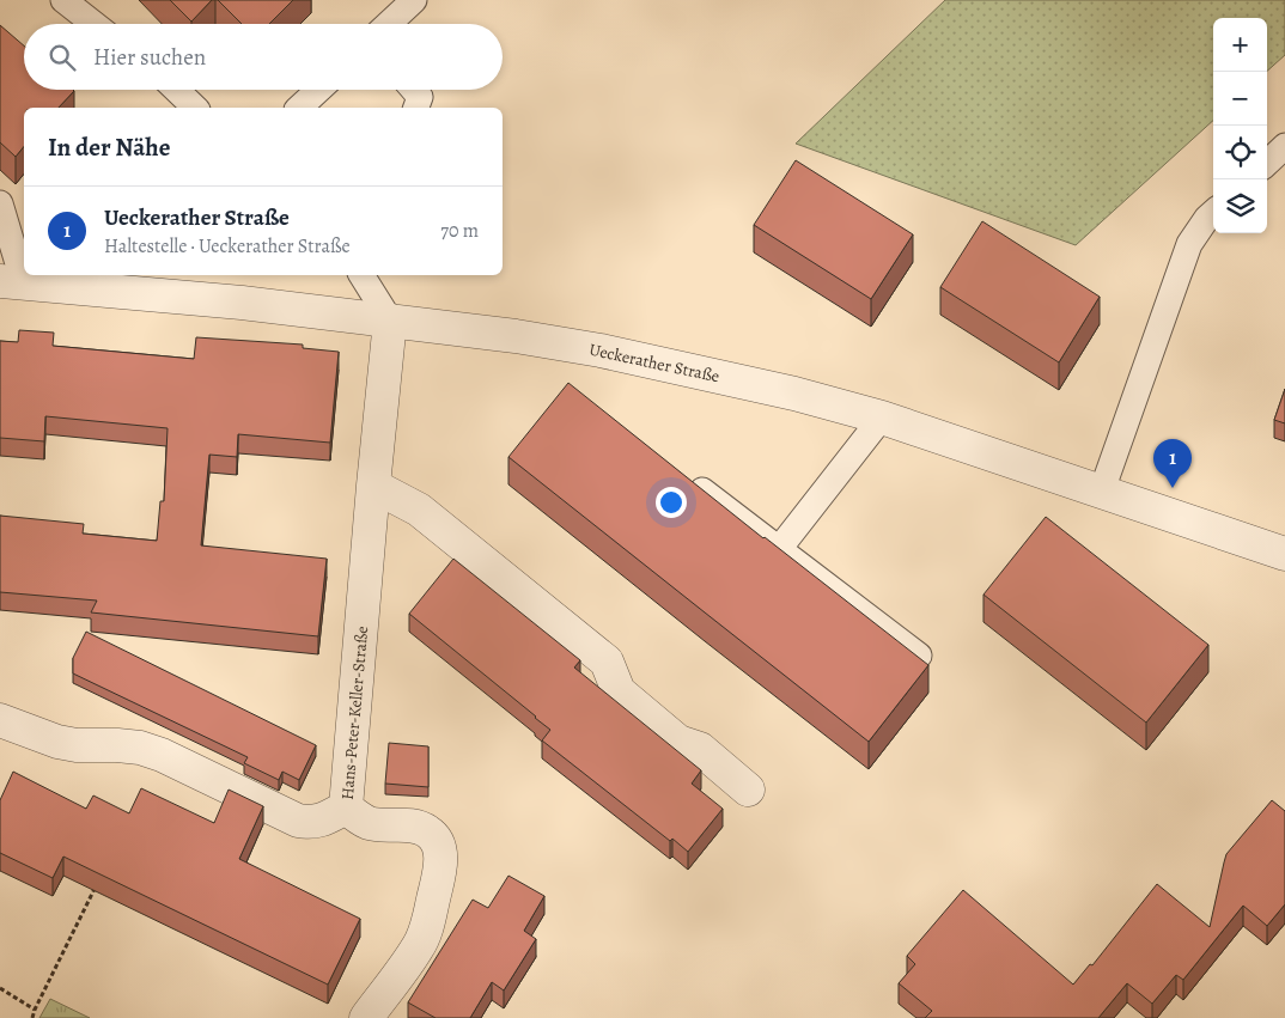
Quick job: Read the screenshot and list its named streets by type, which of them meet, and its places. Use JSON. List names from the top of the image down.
{
  "streets": {
    "street": ["Ueckerather Straße", "Hans-Peter-Keller-Straße"]
  },
  "crossings": [
    ["Ueckerather Straße", "Hans-Peter-Keller-Straße"]
  ],
  "page": {
    "map_buttons": ["+", "−"],
    "search": "Hier suchen",
    "heading": "In der Nähe",
    "list": [
      {
        "mark": "1",
        "name": "Ueckerather Straße",
        "note": "Haltestelle · Ueckerather Straße",
        "value": "70 m"
      }
    ],
    "pins": "1"
  }
}
